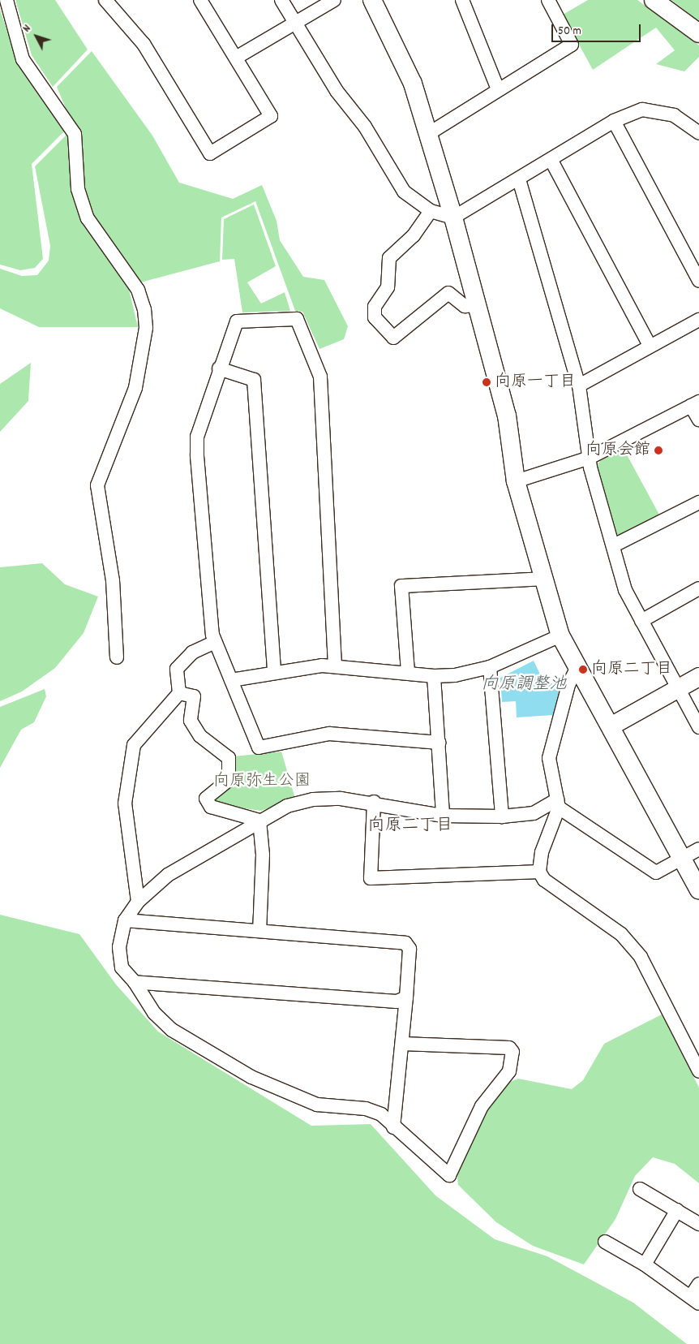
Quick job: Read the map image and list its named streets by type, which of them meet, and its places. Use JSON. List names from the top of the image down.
{
  "districts": ["向原二丁目"],
  "water": ["向原調整池"],
  "parks": ["向原弥生公園"],
  "places": ["向原一丁目", "向原会館", "向原二丁目"],
  "scale_bar": "50 m",
  "north": "top left"
}
